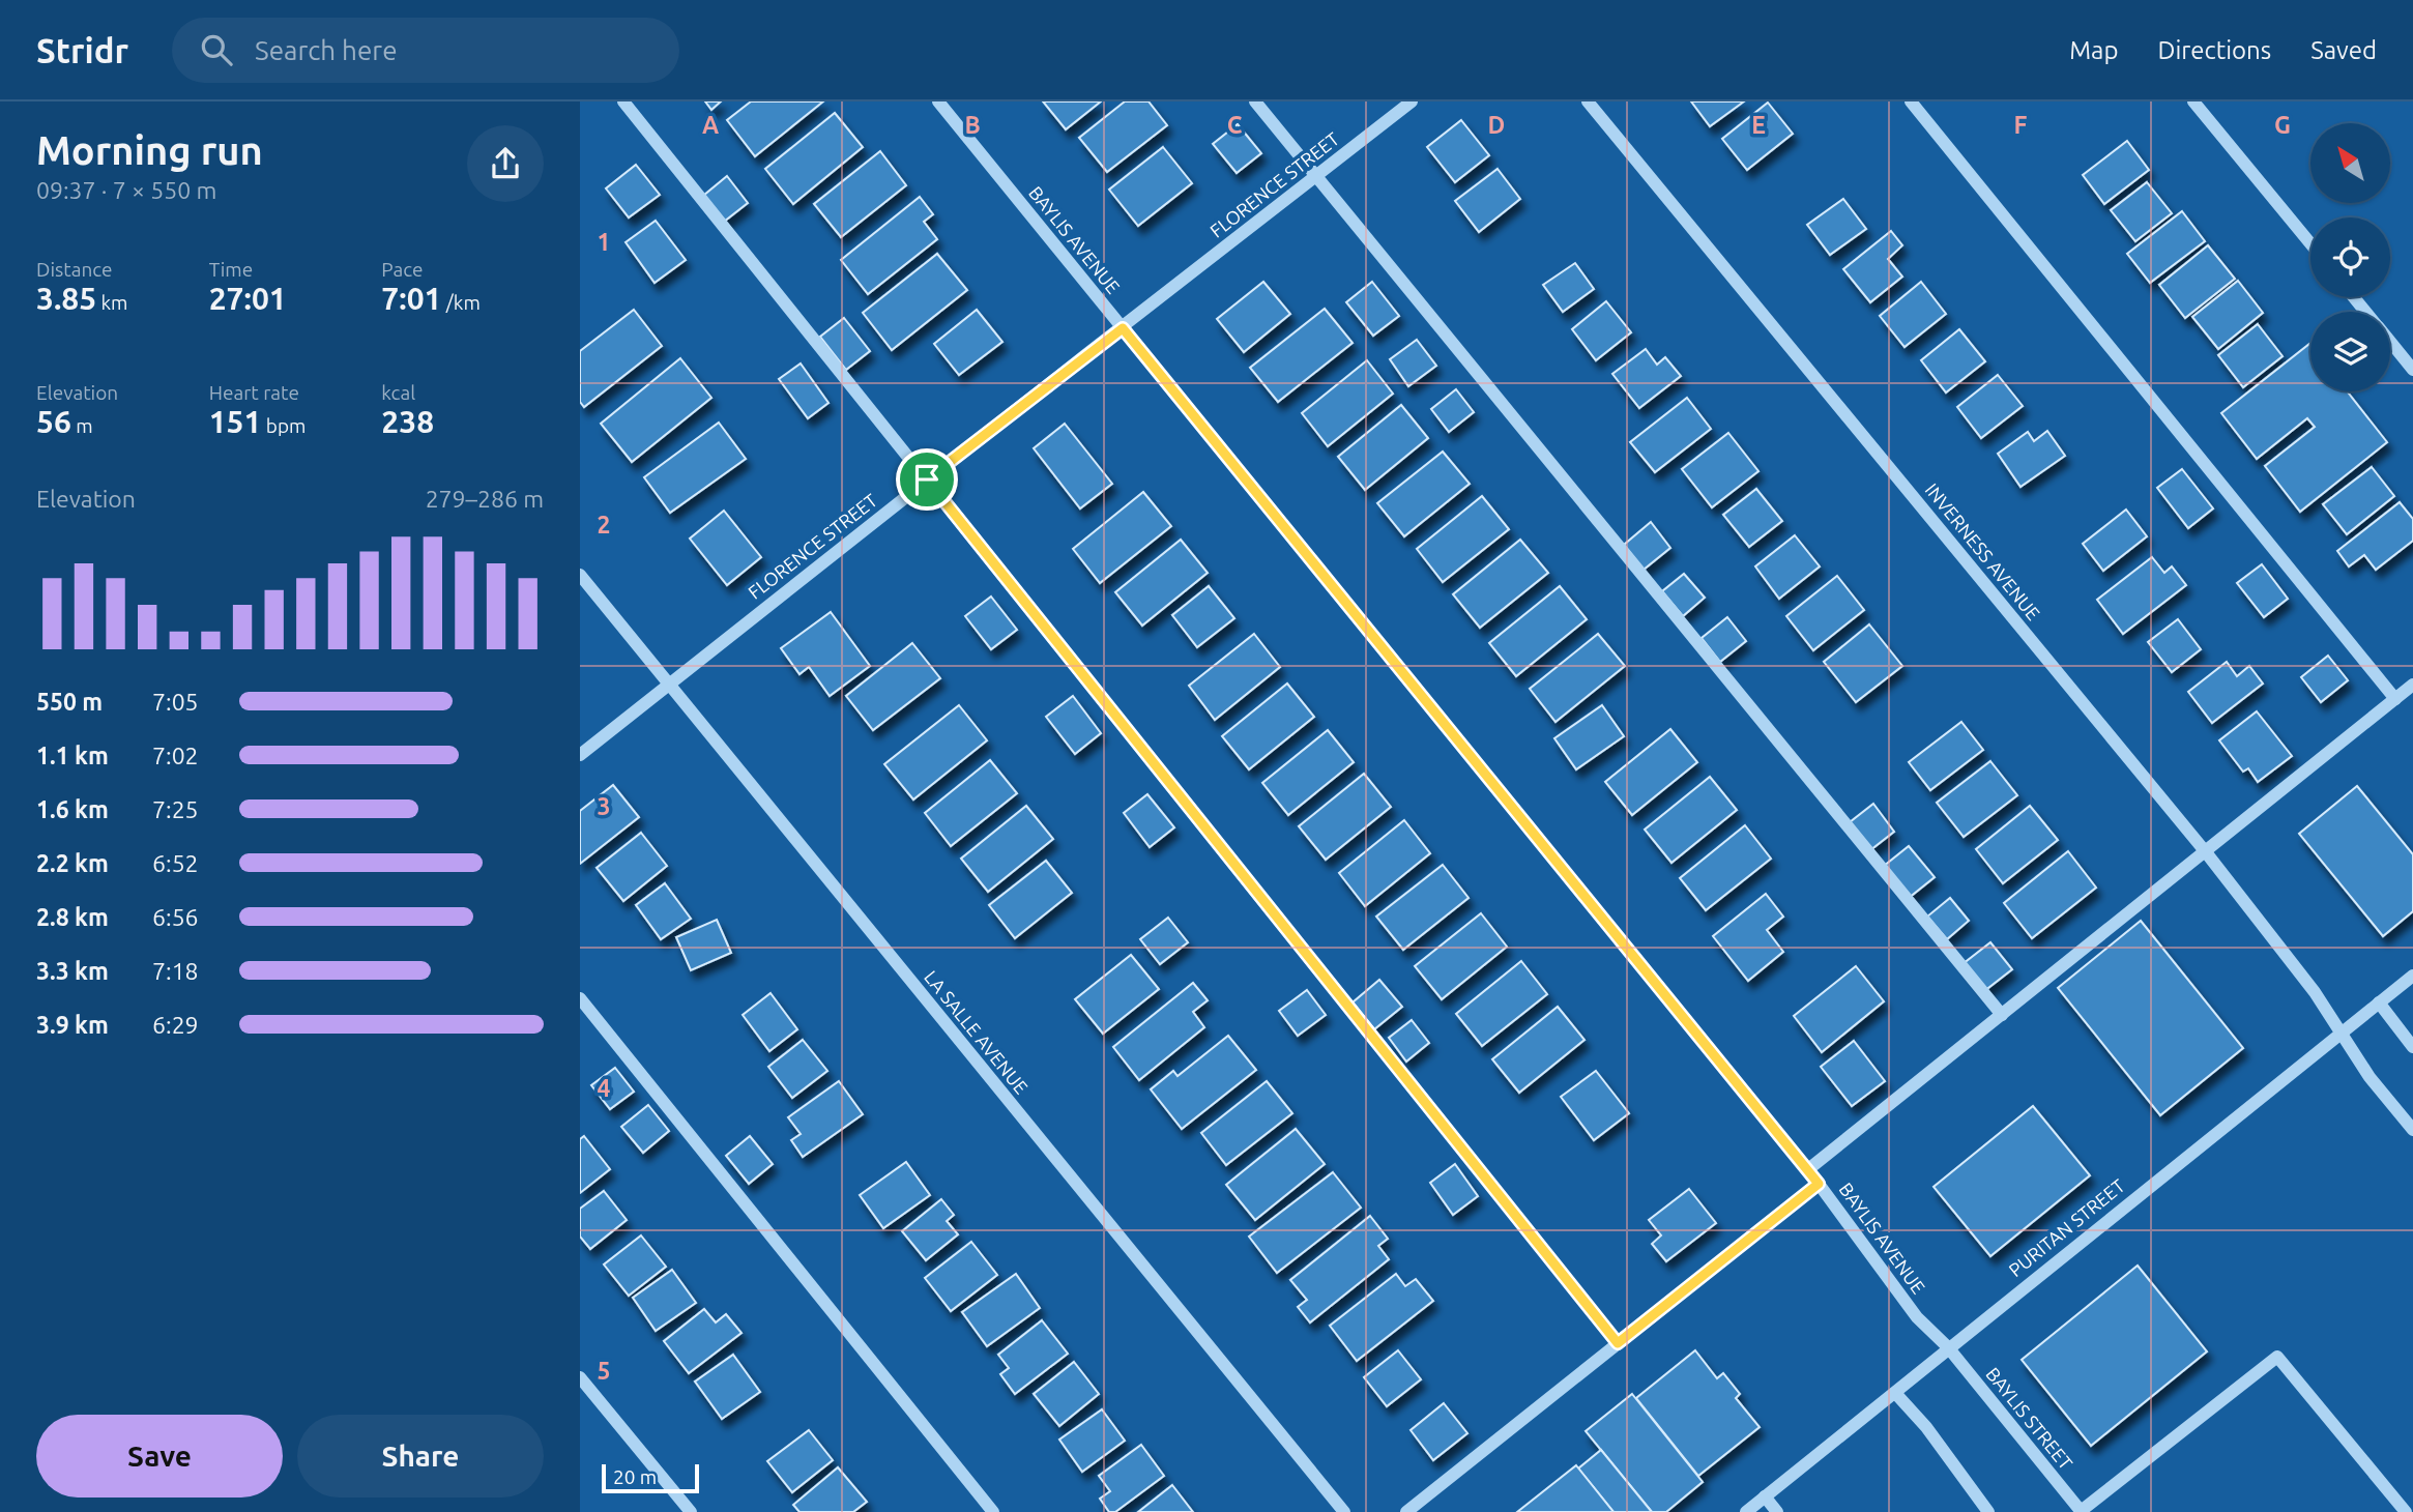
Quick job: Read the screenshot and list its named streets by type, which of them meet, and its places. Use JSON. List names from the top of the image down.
{
  "streets": {
    "street": [
      "FLORENCE STREET",
      "BAYLIS AVENUE",
      "INVERNESS AVENUE",
      "LA SALLE AVENUE",
      "PURITAN STREET",
      "BAYLIS STREET"
    ]
  },
  "crossings": [
    ["FLORENCE STREET", "BAYLIS AVENUE"],
    ["FLORENCE STREET", "LA SALLE AVENUE"],
    ["BAYLIS AVENUE", "PURITAN STREET"],
    ["BAYLIS AVENUE", "BAYLIS STREET"],
    ["INVERNESS AVENUE", "PURITAN STREET"],
    ["PURITAN STREET", "BAYLIS STREET"]
  ],
  "scale_bar": "20 m",
  "north": "top left",
  "page": {
    "header": "Stridr",
    "search": "Search here",
    "nav": ["Map", "Directions", "Saved"],
    "heading": ["Morning run", "09:37 · 7 × 550 m"],
    "stats": [
      ["Distance", "3.85 km"],
      ["Time", "27:01"],
      ["Pace", "7:01 /km"],
      ["Elevation", "56 m"],
      ["Heart rate", "151 bpm"],
      ["kcal", "238"]
    ],
    "chart": ["Elevation", "279–286 m"],
    "list": [
      {
        "name": "550 m",
        "note": "7:05"
      },
      {
        "name": "1.1 km",
        "note": "7:02"
      },
      {
        "name": "1.6 km",
        "note": "7:25"
      },
      {
        "name": "2.2 km",
        "note": "6:52"
      },
      {
        "name": "2.8 km",
        "note": "6:56"
      },
      {
        "name": "3.3 km",
        "note": "7:18"
      },
      {
        "name": "3.9 km",
        "note": "6:29"
      }
    ],
    "buttons": ["Save", "Share"],
    "scale": "20 m"
  },
  "grid": {
    "columns": [
      "A",
      "B",
      "C",
      "D",
      "E",
      "F",
      "G"
    ],
    "rows": [
      "1",
      "2",
      "3",
      "4",
      "5"
    ]
  }
}
